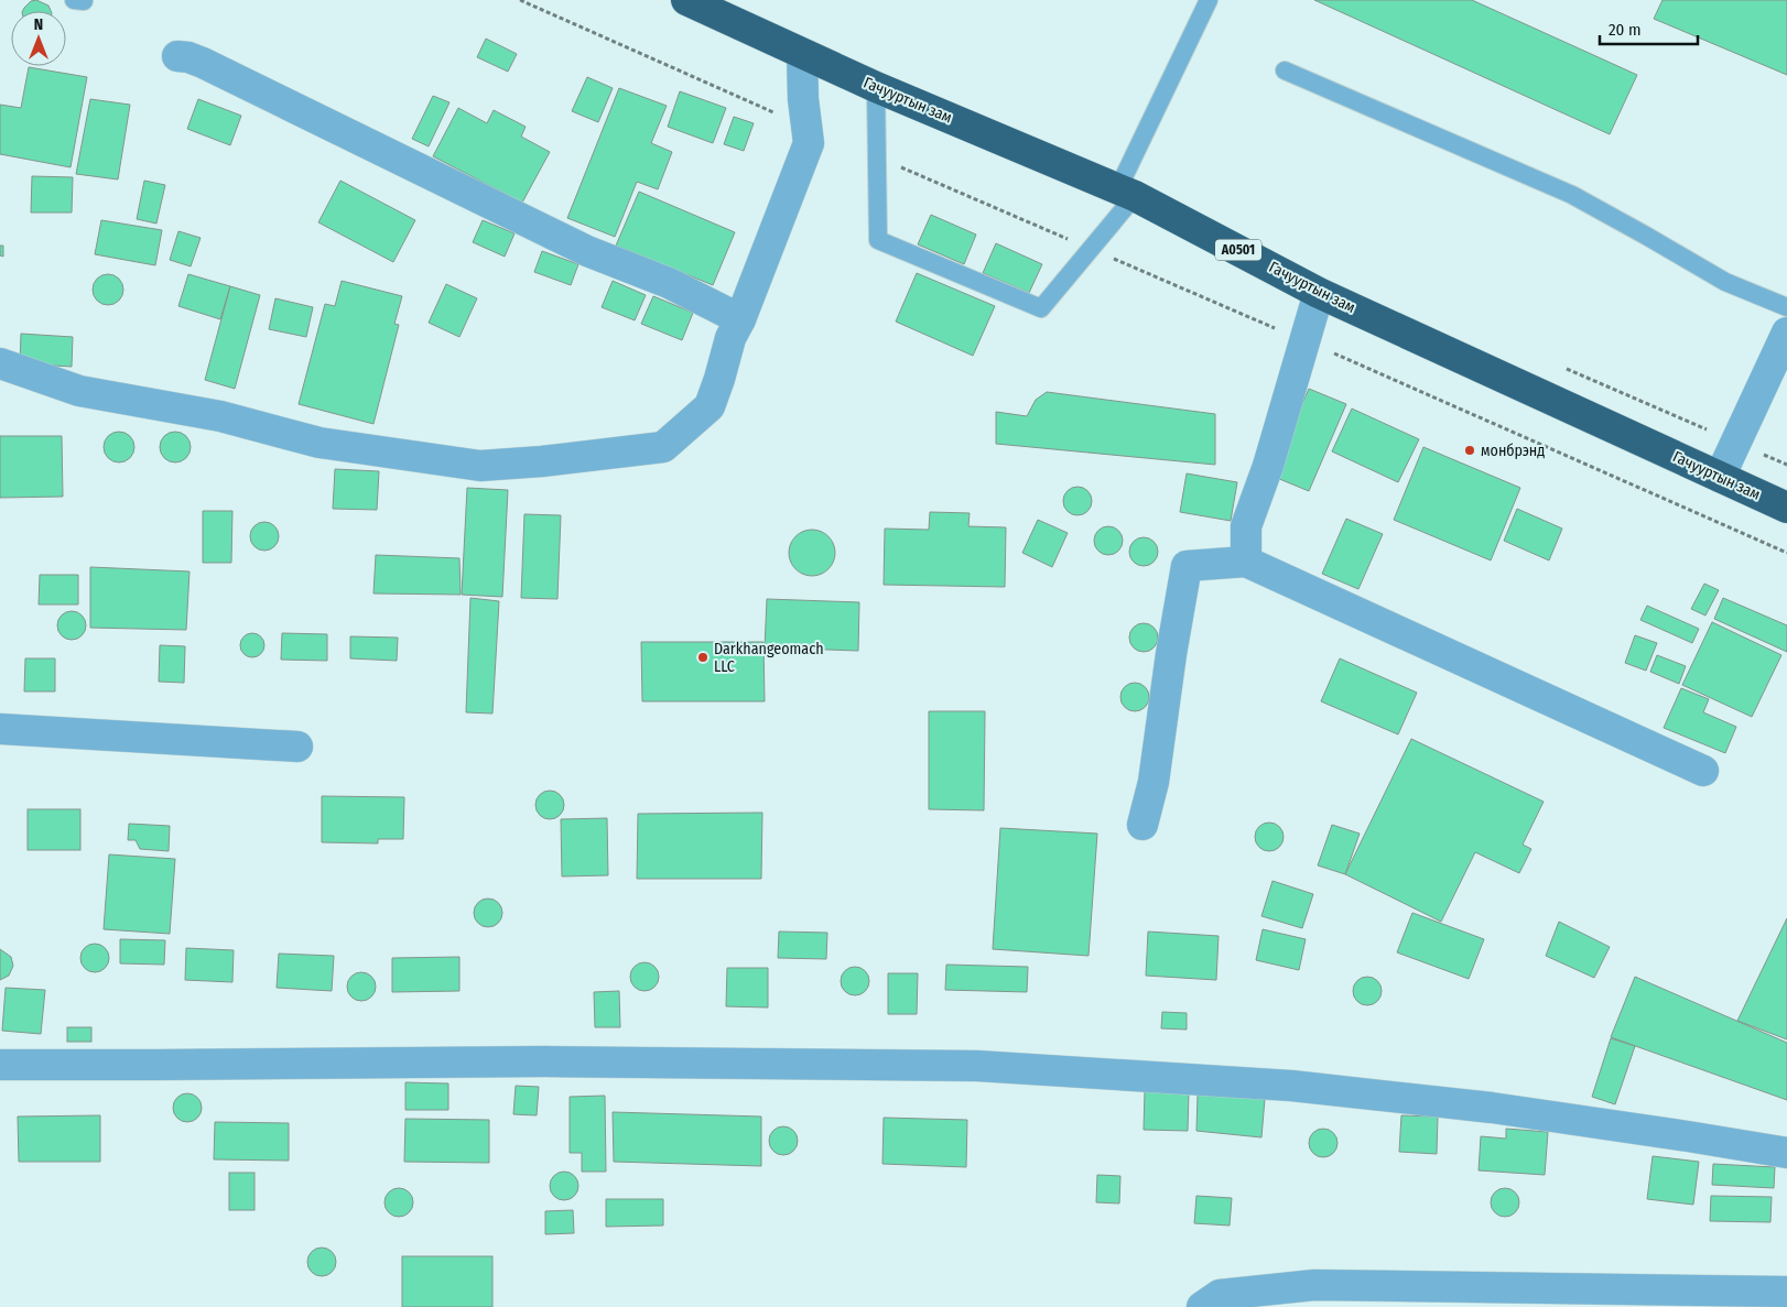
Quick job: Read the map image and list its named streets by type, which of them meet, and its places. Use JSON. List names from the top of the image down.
{
  "streets": {
    "highway": ["Гачууртын зам", "A0501"]
  },
  "places": ["монбрэнд", "Darkhangeomach LLC"],
  "scale_bar": "20 m",
  "north": "top"
}
